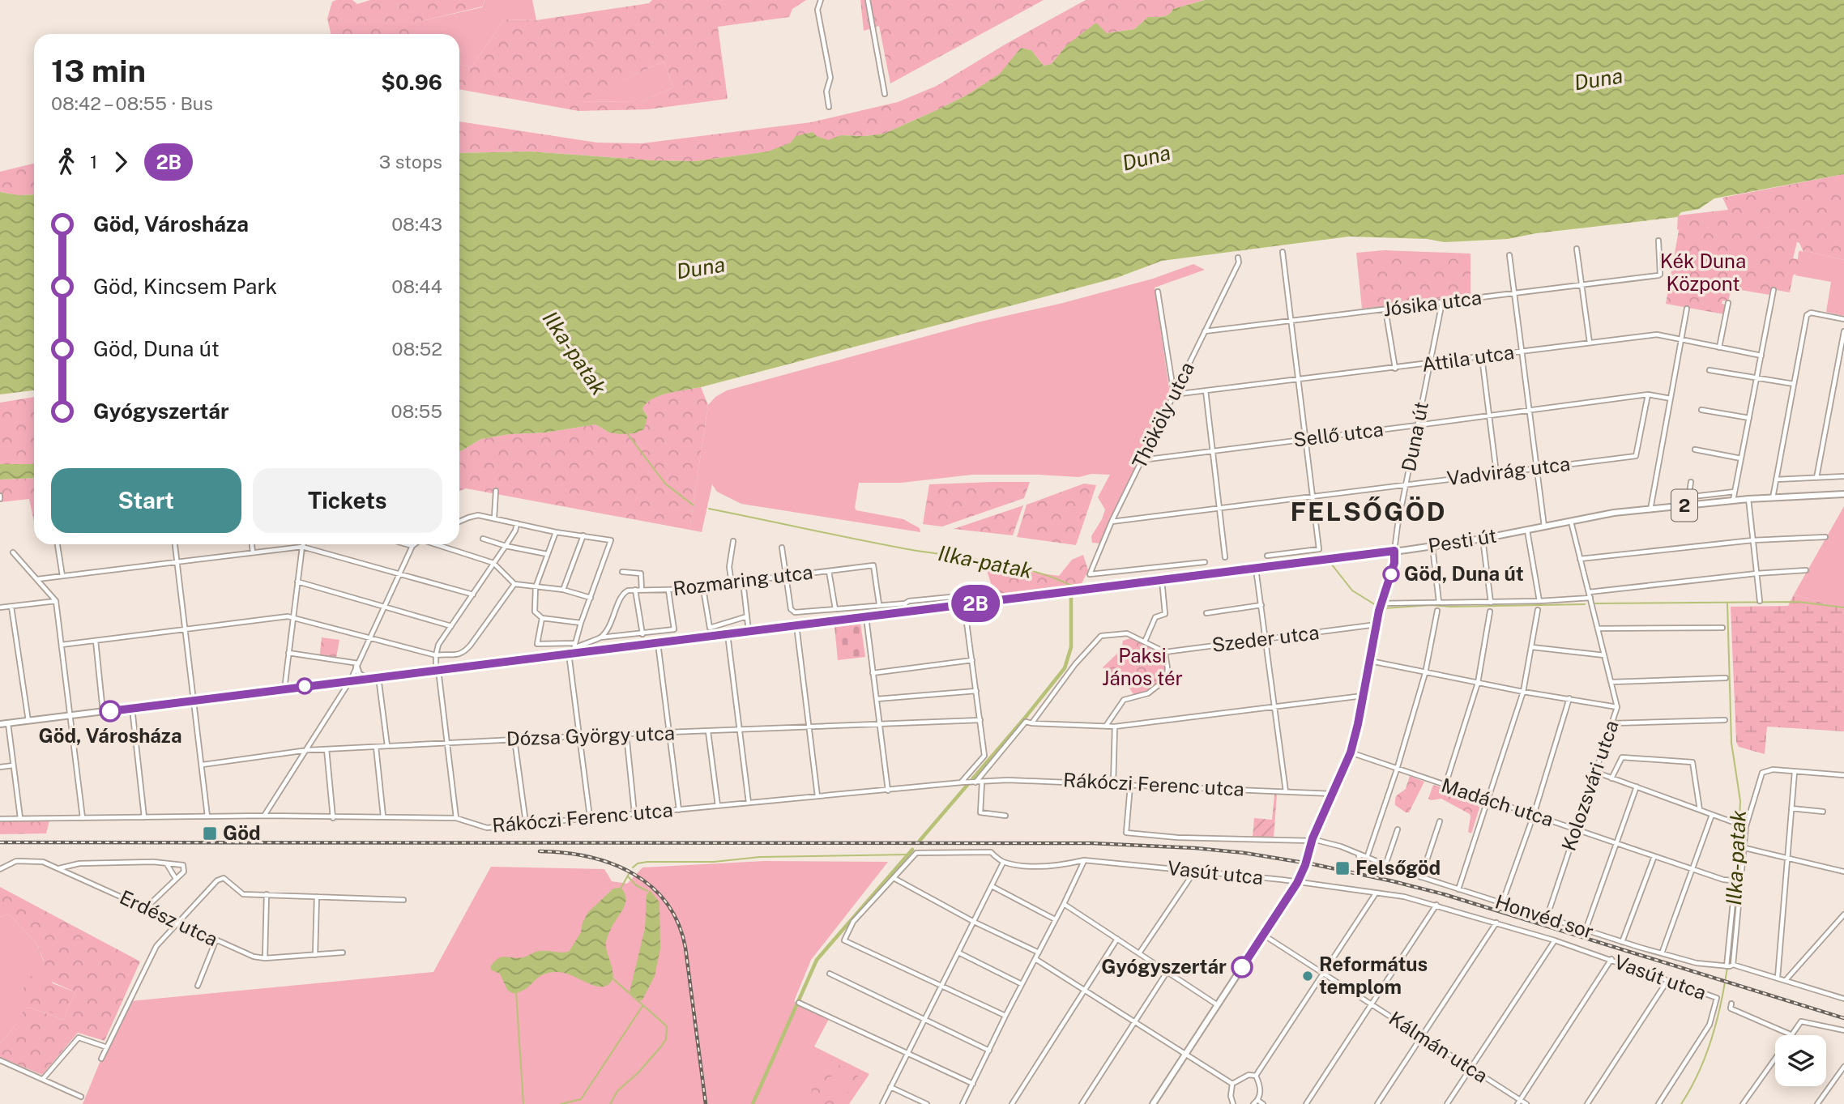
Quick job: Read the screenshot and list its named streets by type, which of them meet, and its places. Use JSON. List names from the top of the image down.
{
  "streets": {
    "main road": ["Duna út", "2", "Pesti út"],
    "street": [
      "Jósika utca",
      "Attila utca",
      "Thököly utca",
      "Sellő utca",
      "Vadvirág utca",
      "Rozmaring utca",
      "Szeder utca",
      "Dózsa György utca",
      "Rákóczi Ferenc utca",
      "Kolozsvári utca",
      "Madách utca",
      "Vasút utca",
      "Honvéd sor",
      "Erdész utca",
      "Kálmán utca"
    ]
  },
  "crossings": [
    ["Jósika utca", "Thököly utca"],
    ["Jósika utca", "Duna út"],
    ["Attila utca", "Thököly utca"],
    ["Attila utca", "Duna út"],
    ["Thököly utca", "Sellő utca"],
    ["Thököly utca", "Vadvirág utca"],
    ["Sellő utca", "Duna út"],
    ["Sellő utca", "Vadvirág utca"],
    ["Duna út", "Vadvirág utca"],
    ["Duna út", "Pesti út"],
    ["Duna út", "Szeder utca"],
    ["Duna út", "Rákóczi Ferenc utca"],
    ["Duna út", "Madách utca"],
    ["Duna út", "Vasút utca"],
    ["Duna út", "Honvéd sor"],
    ["Duna út", "Kálmán utca"],
    ["Pesti út", "Kolozsvári utca"],
    ["Rákóczi Ferenc utca", "Honvéd sor"],
    ["Kolozsvári utca", "Madách utca"],
    ["Kolozsvári utca", "Honvéd sor"]
  ],
  "districts": ["FELSŐGÖD"],
  "water": ["Duna", "Ilka-patak"],
  "parks": ["Kék Duna Központ", "Paksi János tér"],
  "places": {
    "other": [
      "Göd, Duna út",
      "Göd, Városháza",
      "Gyógyszertár",
      "Református templom"
    ],
    "transit": ["Göd", "Felsőgöd"]
  },
  "lines": ["bus line 2B"],
  "page": {
    "on_map": "2B",
    "heading": ["13 min", "08:42 – 08:55 · Bus", "$0.96"],
    "legs": ["1", "2B", "3 stops"],
    "list": [
      {
        "name": "Göd, Városháza",
        "value": "08:43"
      },
      {
        "name": "Göd, Kincsem Park",
        "value": "08:44"
      },
      {
        "name": "Göd, Duna út",
        "value": "08:52"
      },
      {
        "name": "Gyógyszertár",
        "value": "08:55"
      }
    ],
    "buttons": ["Start", "Tickets"]
  }
}
